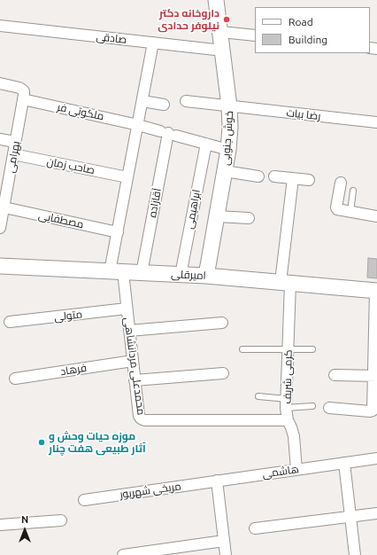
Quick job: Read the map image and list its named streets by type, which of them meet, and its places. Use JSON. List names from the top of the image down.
{
  "streets": {
    "main road": ["خوش جنوبی", "امیرقلی"],
    "street": [
      "صادقی",
      "ملکوتی فر",
      "رضا بیات",
      "بهرامی",
      "صاحب زمان",
      "آقازاده",
      "ابراهیمی",
      "مصطفایی",
      "متولی",
      "محمدعلی مردانشاهی",
      "فرهاد",
      "کرمی شریف",
      "هاشمی",
      "مریخی شهریور"
    ]
  },
  "crossings": [
    ["صادقی", "خوش جنوبی"],
    ["ملکوتی فر", "خوش جنوبی"],
    ["ملکوتی فر", "بهرامی"],
    ["ملکوتی فر", "آقازاده"],
    ["ملکوتی فر", "ابراهیمی"],
    ["رضا بیات", "خوش جنوبی"],
    ["خوش جنوبی", "امیرقلی"],
    ["بهرامی", "صاحب زمان"],
    ["بهرامی", "مصطفایی"],
    ["آقازاده", "امیرقلی"],
    ["ابراهیمی", "امیرقلی"],
    ["امیرقلی", "محمدعلی مردانشاهی"],
    ["امیرقلی", "کرمی شریف"],
    ["متولی", "محمدعلی مردانشاهی"],
    ["محمدعلی مردانشاهی", "فرهاد"],
    ["محمدعلی مردانشاهی", "کرمی شریف"],
    ["کرمی شریف", "هاشمی"],
    ["هاشمی", "مریخی شهریور"]
  ],
  "places": ["داروخانه دکتر نیلوفر حدادی", "موزه حیات وحش و آثار طبیعی هفت چنار"],
  "legend": ["Road", "Building"],
  "north": "top"
}
